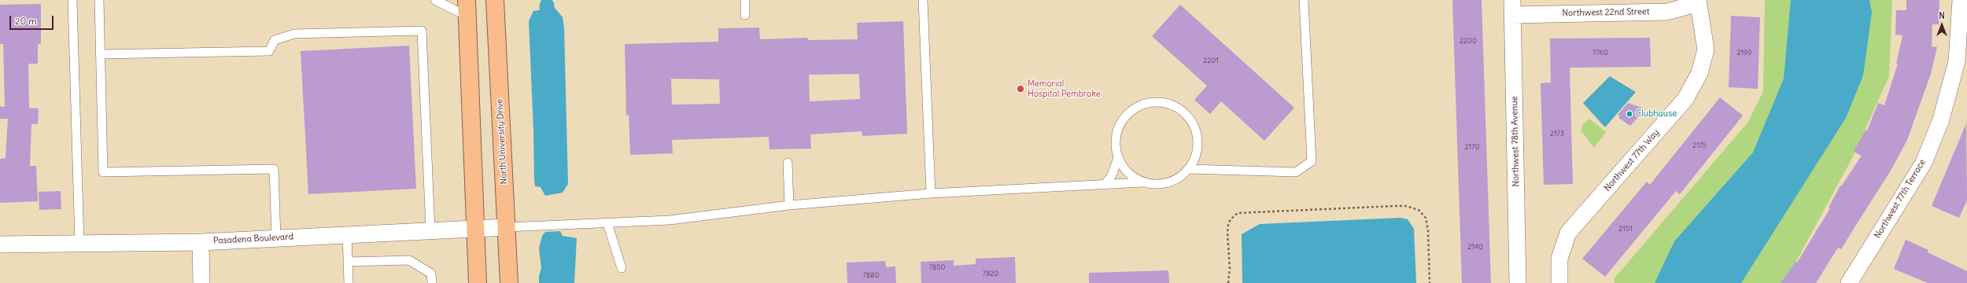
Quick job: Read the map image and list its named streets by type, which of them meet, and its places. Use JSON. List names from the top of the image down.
{
  "streets": {
    "main road": ["North University Drive"],
    "street": [
      "Northwest 22nd Street",
      "Northwest 78th Avenue",
      "Northwest 77th Way",
      "Northwest 77th Terrace",
      "Pasadena Boulevard"
    ]
  },
  "crossings": [
    ["Northwest 22nd Street", "Northwest 78th Avenue"],
    ["Northwest 22nd Street", "Northwest 77th Way"],
    ["North University Drive", "Pasadena Boulevard"]
  ],
  "places": ["Memorial Hospital Pembroke", "Clubhouse"],
  "house_numbers": [
    "2200",
    "7760",
    "2199",
    "2201",
    "2173",
    "2175",
    "2170",
    "2151",
    "2140",
    "7850",
    "7820",
    "7880"
  ],
  "scale_bar": "20 m",
  "north": "top"
}
